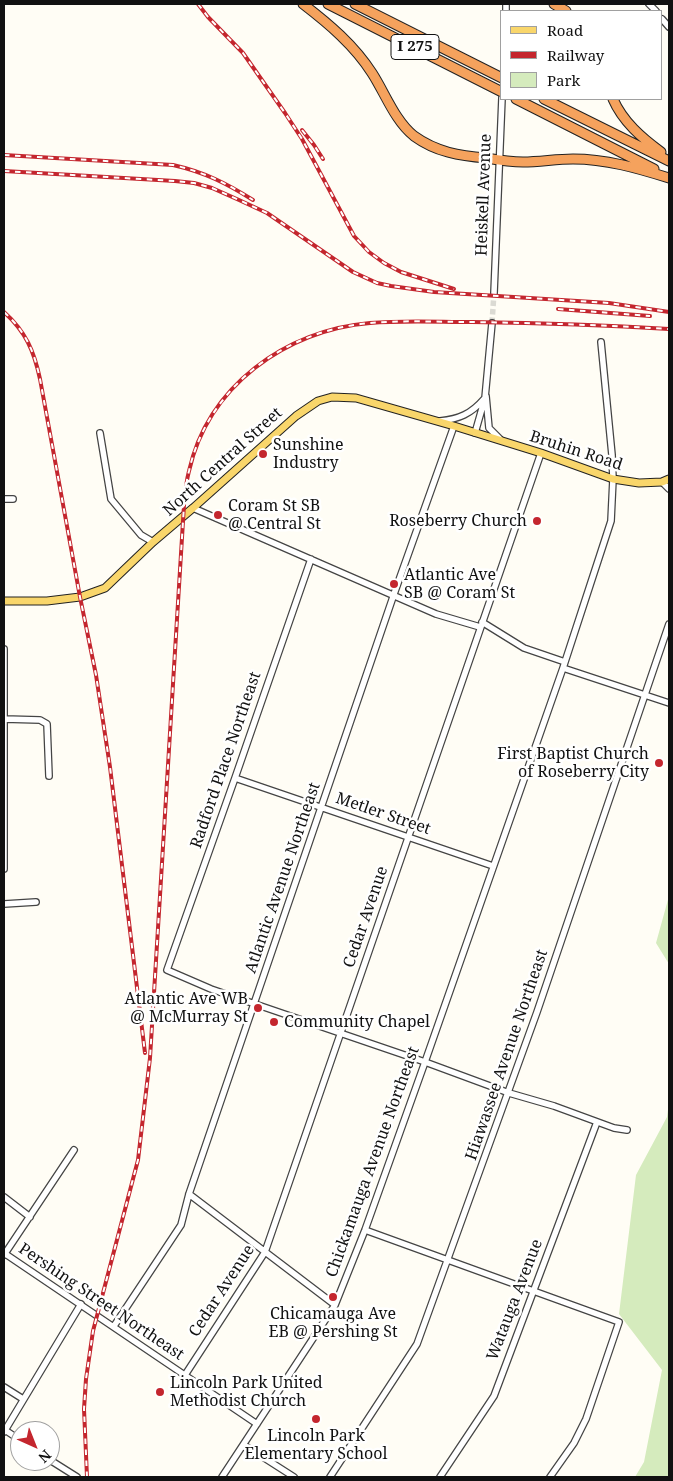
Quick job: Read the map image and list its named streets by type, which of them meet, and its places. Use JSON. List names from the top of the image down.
{
  "streets": {
    "highway": ["I 275"],
    "main road": ["Bruhin Road", "North Central Street"],
    "street": [
      "Heiskell Avenue",
      "Radford Place Northeast",
      "Metler Street",
      "Atlantic Avenue Northeast",
      "Cedar Avenue",
      "Hiawassee Avenue Northeast",
      "Chickamauga Avenue Northeast",
      "Watauga Avenue",
      "Pershing Street Northeast"
    ]
  },
  "crossings": [
    ["Bruhin Road", "North Central Street"],
    ["Bruhin Road", "Cedar Avenue"],
    ["Bruhin Road", "Chickamauga Avenue Northeast"],
    ["North Central Street", "Atlantic Avenue Northeast"],
    ["Radford Place Northeast", "Metler Street"],
    ["Radford Place Northeast", "Atlantic Avenue Northeast"],
    ["Metler Street", "Atlantic Avenue Northeast"],
    ["Metler Street", "Cedar Avenue"],
    ["Metler Street", "Chickamauga Avenue Northeast"],
    ["Atlantic Avenue Northeast", "Pershing Street Northeast"],
    ["Cedar Avenue", "Pershing Street Northeast"],
    ["Chickamauga Avenue Northeast", "Pershing Street Northeast"]
  ],
  "places": [
    "Sunshine Industry",
    "Coram St SB @ Central St",
    "Roseberry Church",
    "Atlantic Ave SB @ Coram St",
    "First Baptist Church of Roseberry City",
    "Atlantic Ave WB @ McMurray St",
    "Community Chapel",
    "Chicamauga Ave EB @ Pershing St",
    "Lincoln Park United Methodist Church",
    "Lincoln Park Elementary School"
  ],
  "legend": ["Road", "Railway", "Park"],
  "north": "bottom right"
}
